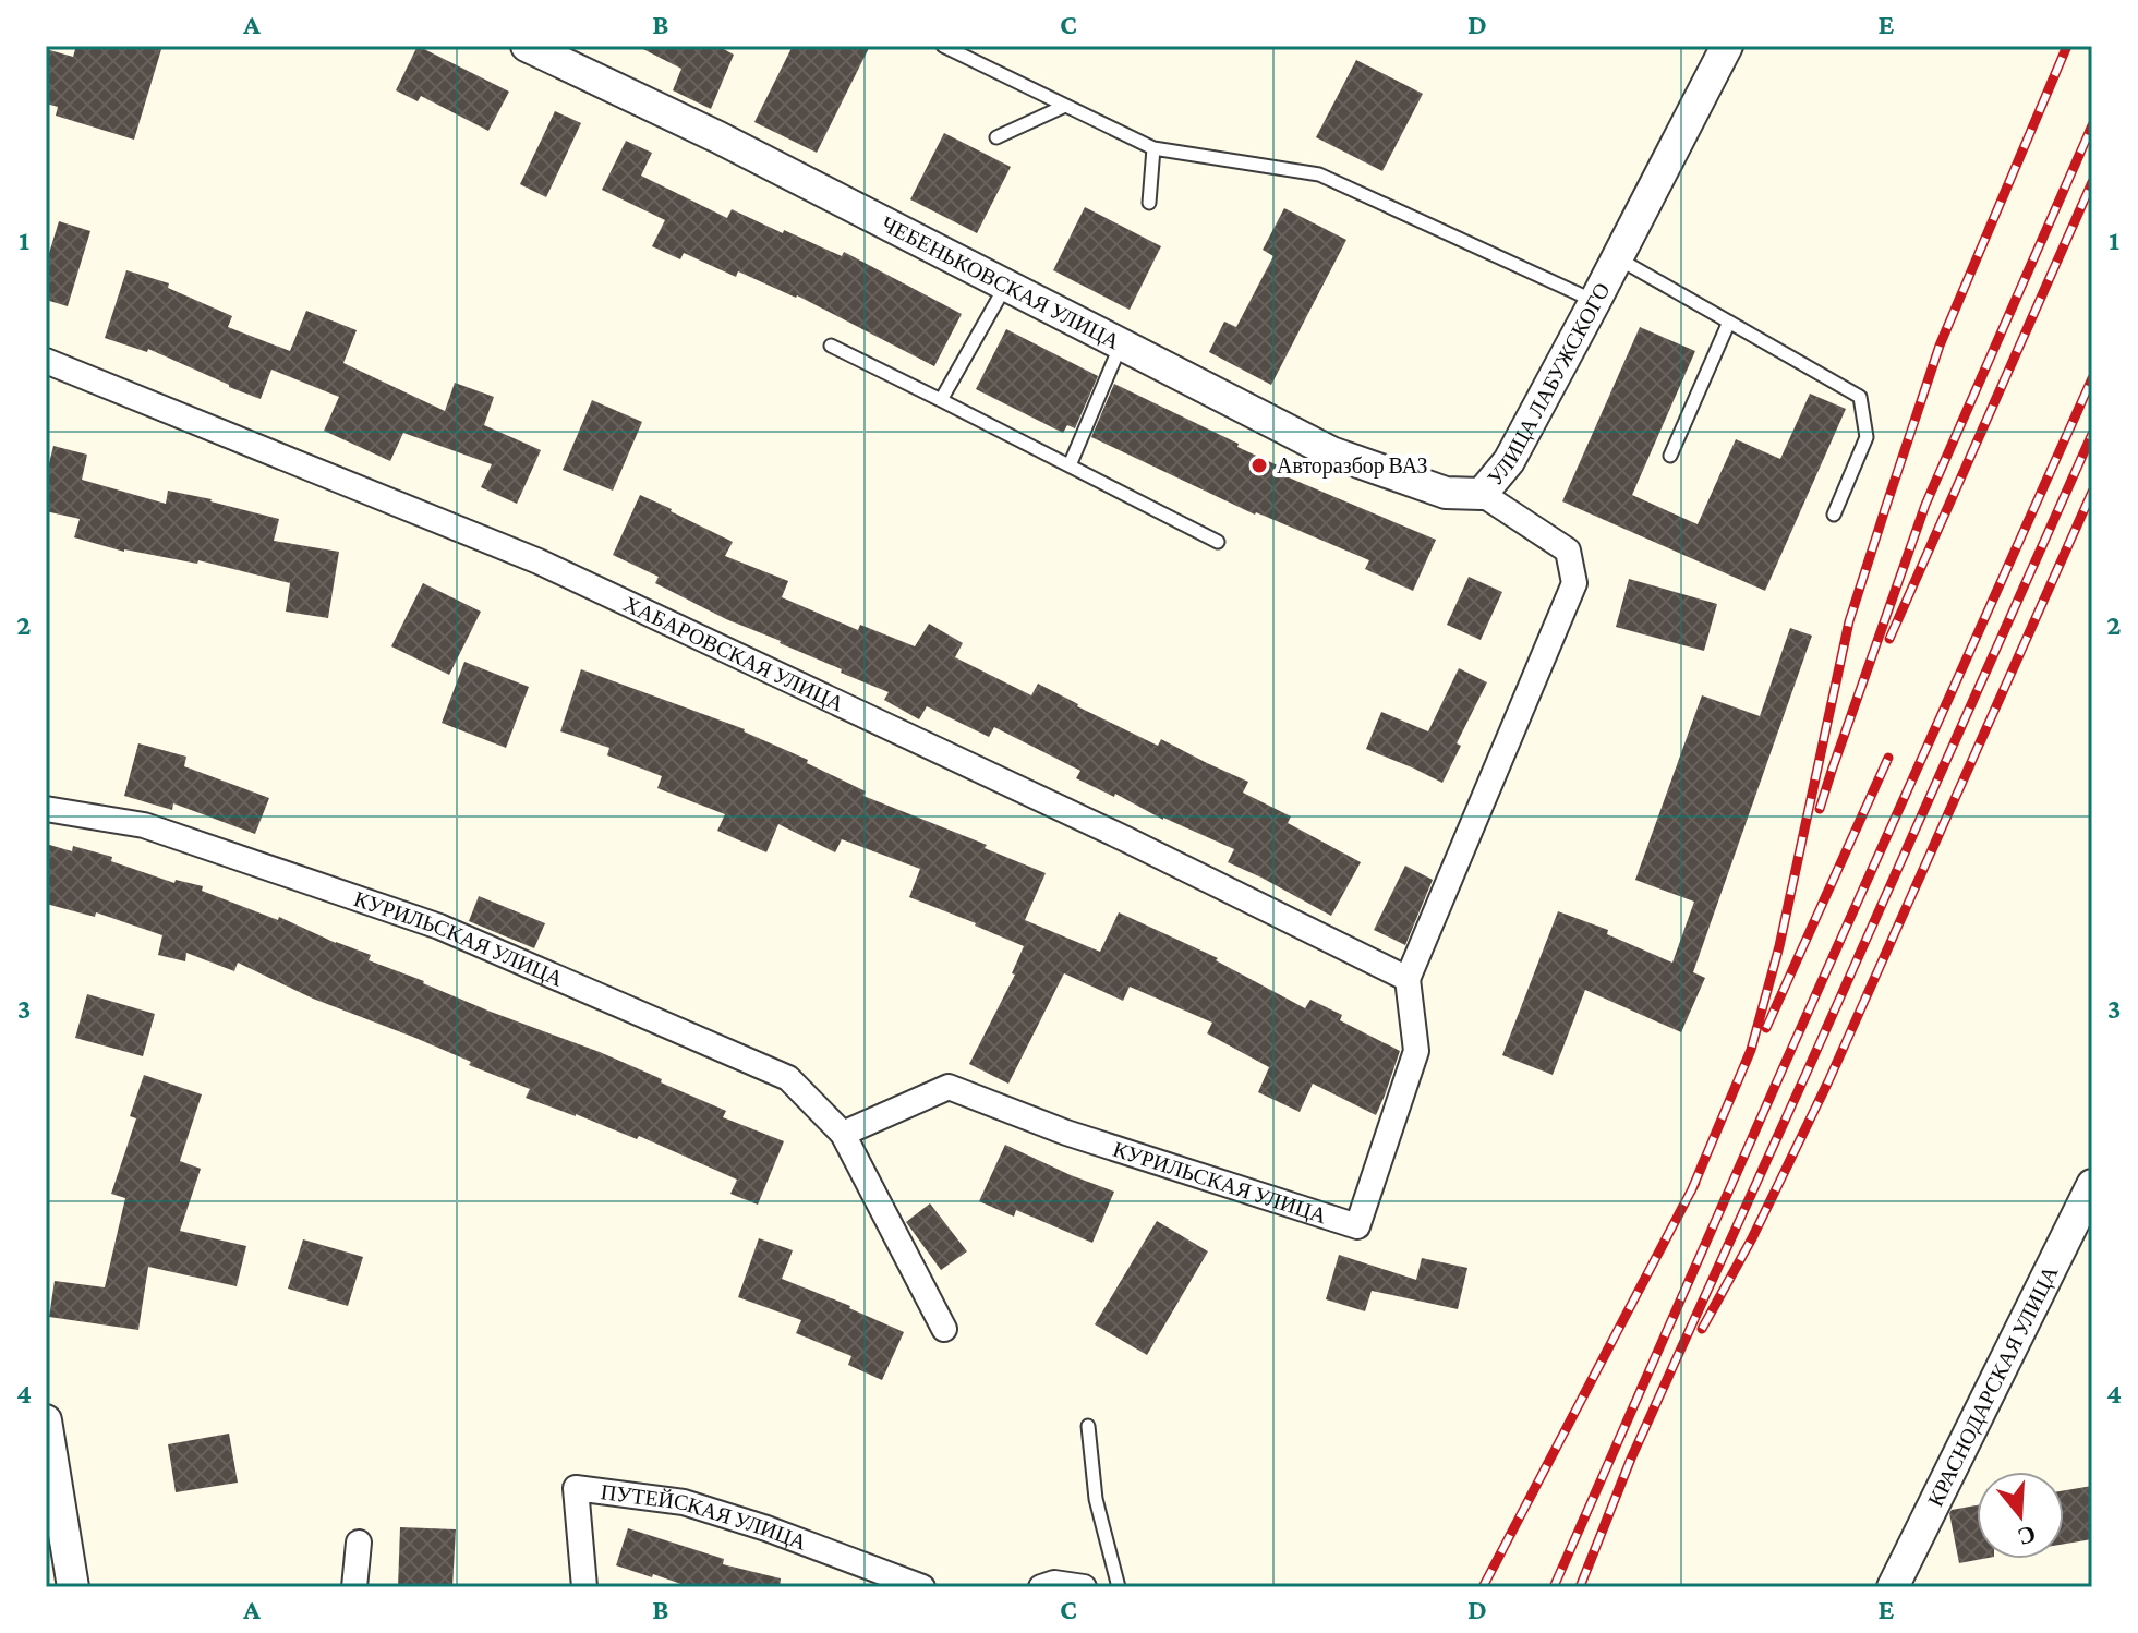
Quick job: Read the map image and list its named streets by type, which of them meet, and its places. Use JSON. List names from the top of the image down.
{
  "streets": {
    "street": [
      "ЧЕБЕНЬКОВСКАЯ УЛИЦА",
      "УЛИЦА ЛАБУЖСКОГО",
      "ХАБАРОВСКАЯ УЛИЦА",
      "КУРИЛЬСКАЯ УЛИЦА",
      "КРАСНОДАРСКАЯ УЛИЦА",
      "ПУТЕЙСКАЯ УЛИЦА"
    ]
  },
  "crossings": [
    ["ЧЕБЕНЬКОВСКАЯ УЛИЦА", "УЛИЦА ЛАБУЖСКОГО"],
    ["УЛИЦА ЛАБУЖСКОГО", "ХАБАРОВСКАЯ УЛИЦА"],
    ["УЛИЦА ЛАБУЖСКОГО", "КУРИЛЬСКАЯ УЛИЦА"],
    ["ХАБАРОВСКАЯ УЛИЦА", "КУРИЛЬСКАЯ УЛИЦА"]
  ],
  "places": ["Авторазбор ВАЗ"],
  "north": "bottom",
  "grid": {
    "columns": [
      "A",
      "B",
      "C",
      "D",
      "E"
    ],
    "rows": [
      "1",
      "2",
      "3",
      "4"
    ]
  }
}
